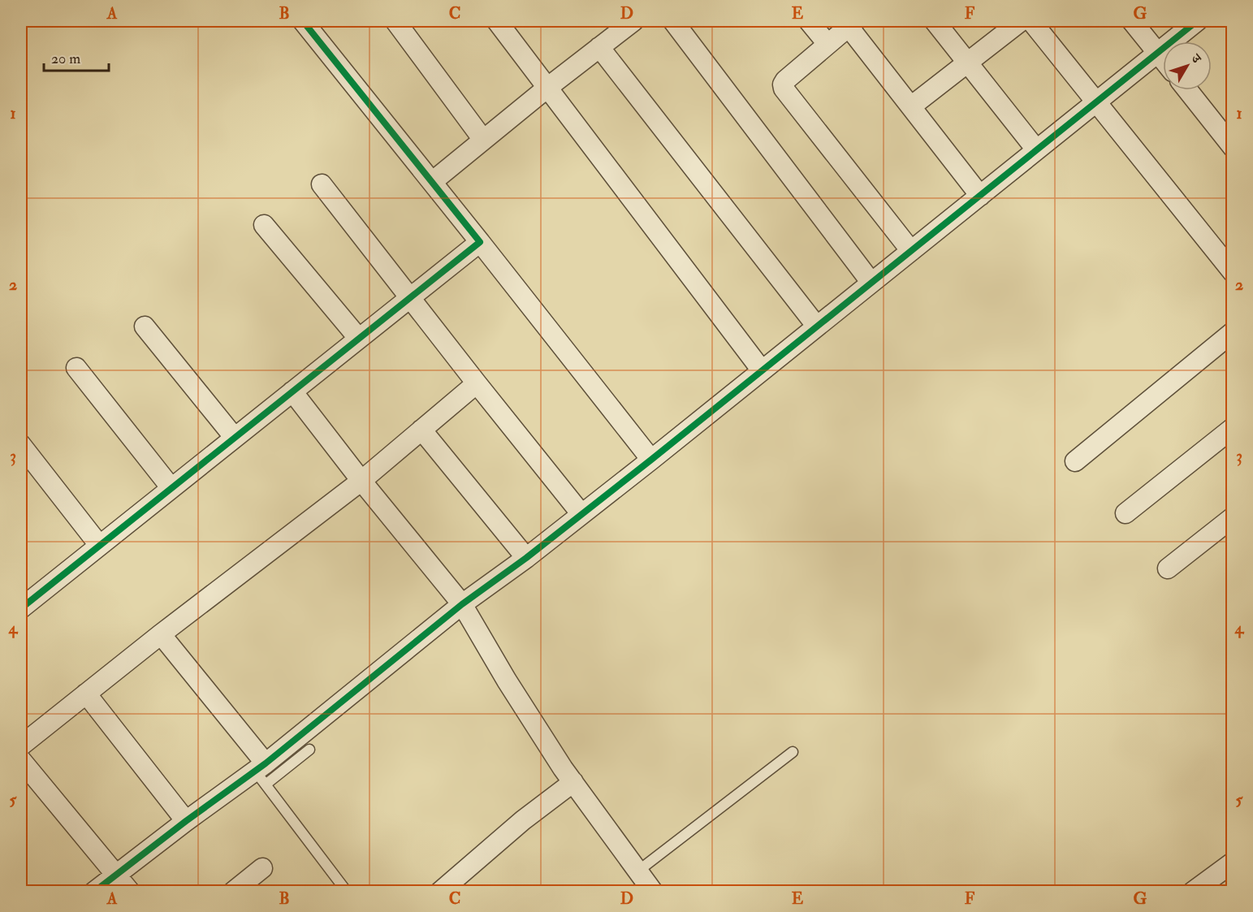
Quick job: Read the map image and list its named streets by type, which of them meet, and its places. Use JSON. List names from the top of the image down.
{
  "scale_bar": "20 m",
  "north": "top right",
  "grid": {
    "columns": [
      "A",
      "B",
      "C",
      "D",
      "E",
      "F",
      "G"
    ],
    "rows": [
      "1",
      "2",
      "3",
      "4",
      "5"
    ]
  }
}
